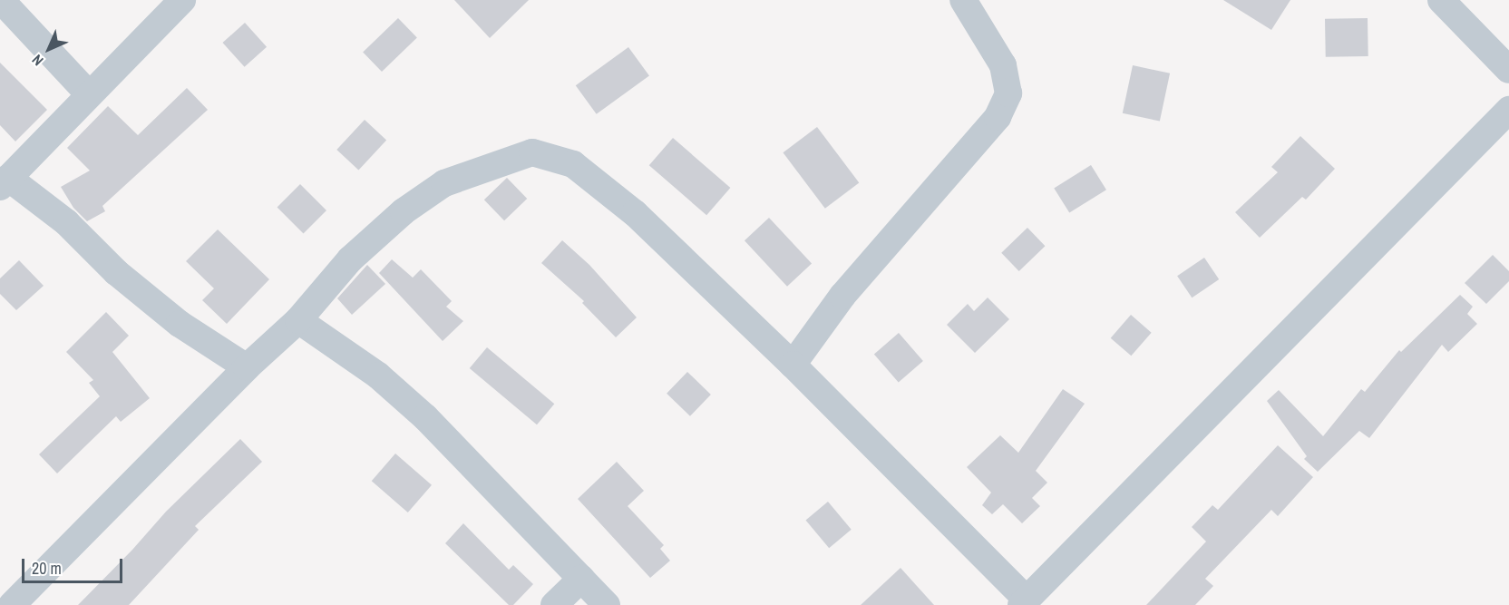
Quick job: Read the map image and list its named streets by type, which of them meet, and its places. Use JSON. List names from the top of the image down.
{
  "scale_bar": "20 m",
  "north": "bottom left"
}
